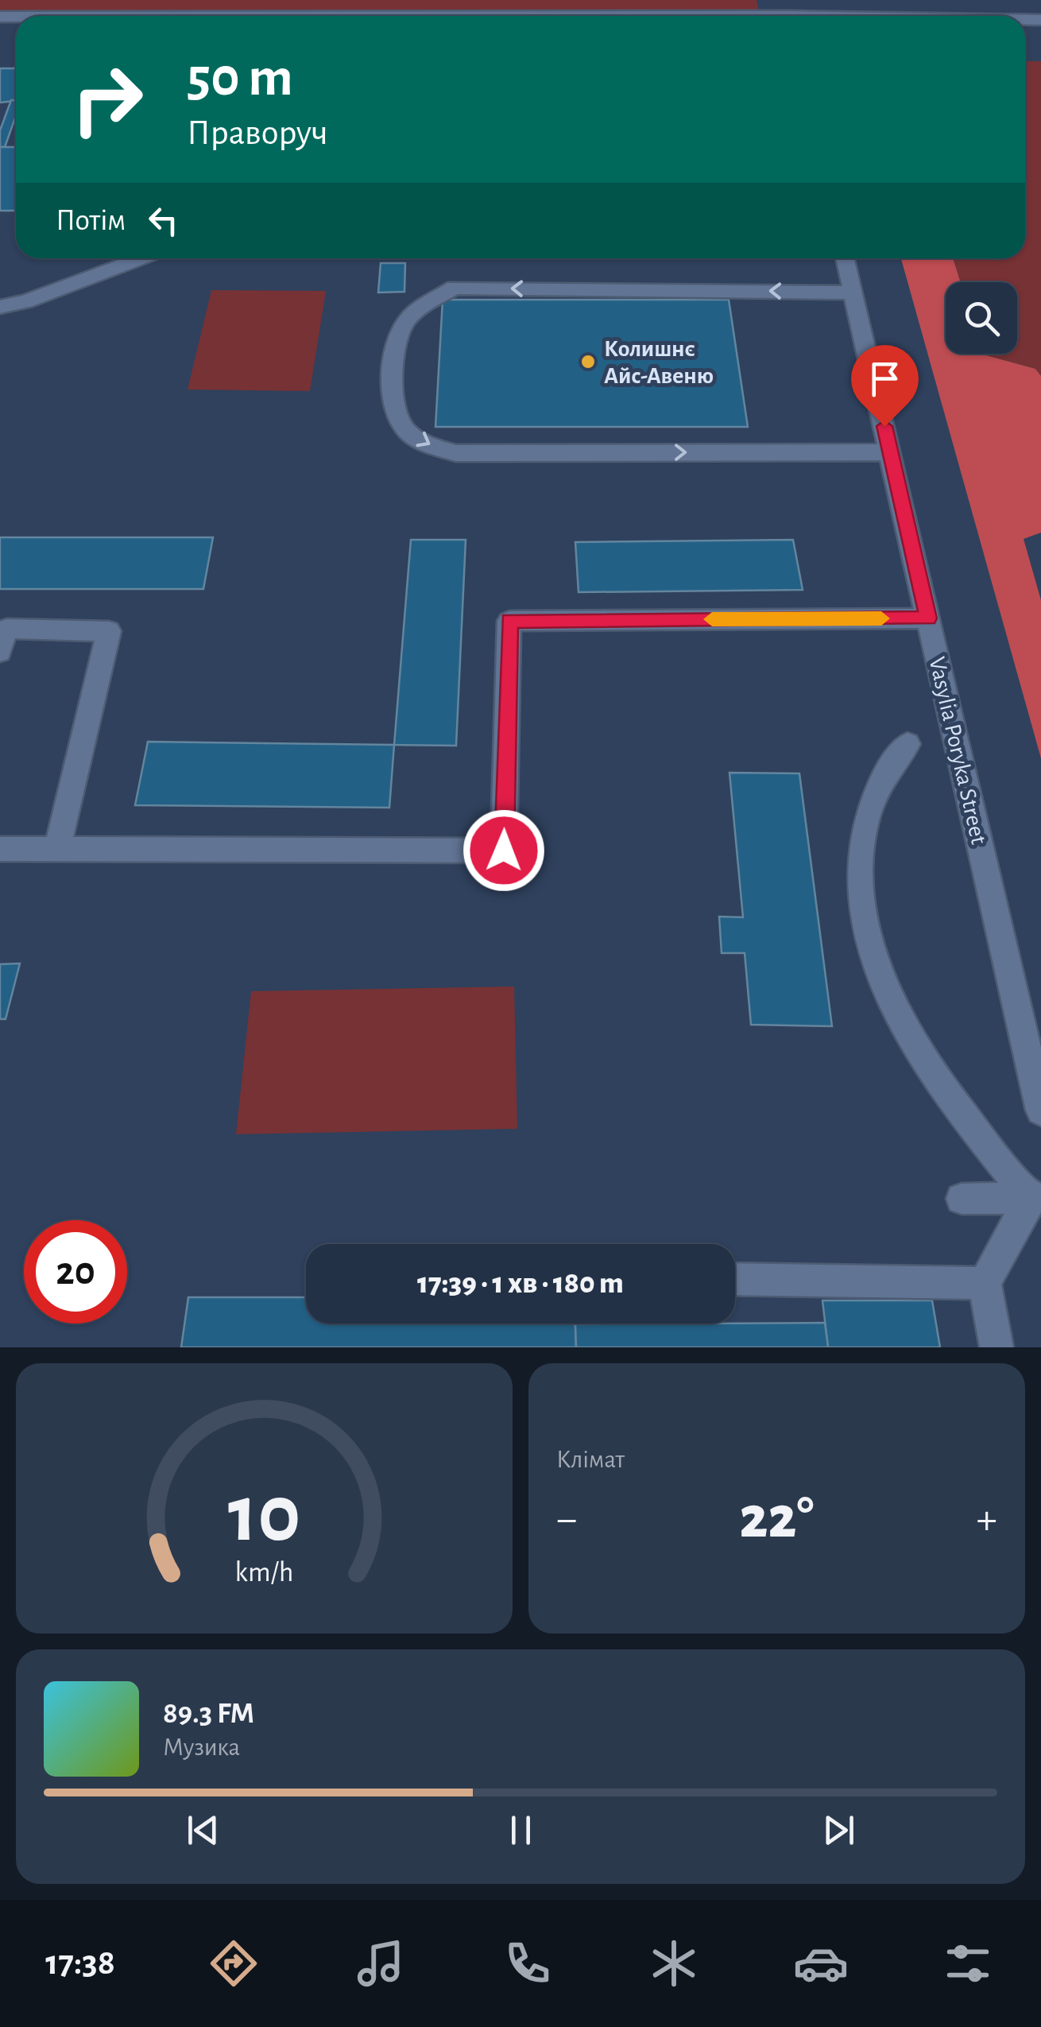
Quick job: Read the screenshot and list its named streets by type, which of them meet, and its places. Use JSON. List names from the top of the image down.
{
  "streets": {
    "street": ["Vasylia Poryka Street"]
  },
  "places": ["Колишнє Айс-Авеню"],
  "page": {
    "turn": ["50 m", "Праворуч"],
    "then": "Потім",
    "limit": "20",
    "trip": "17:39 · 1 хв · 180 m",
    "tile": "Клімат",
    "heat": ["−", "22°", "+"],
    "song": ["89.3 FM", "Музика"],
    "tabs": "17:38",
    "gauge": ["10", "km/h"]
  }
}
